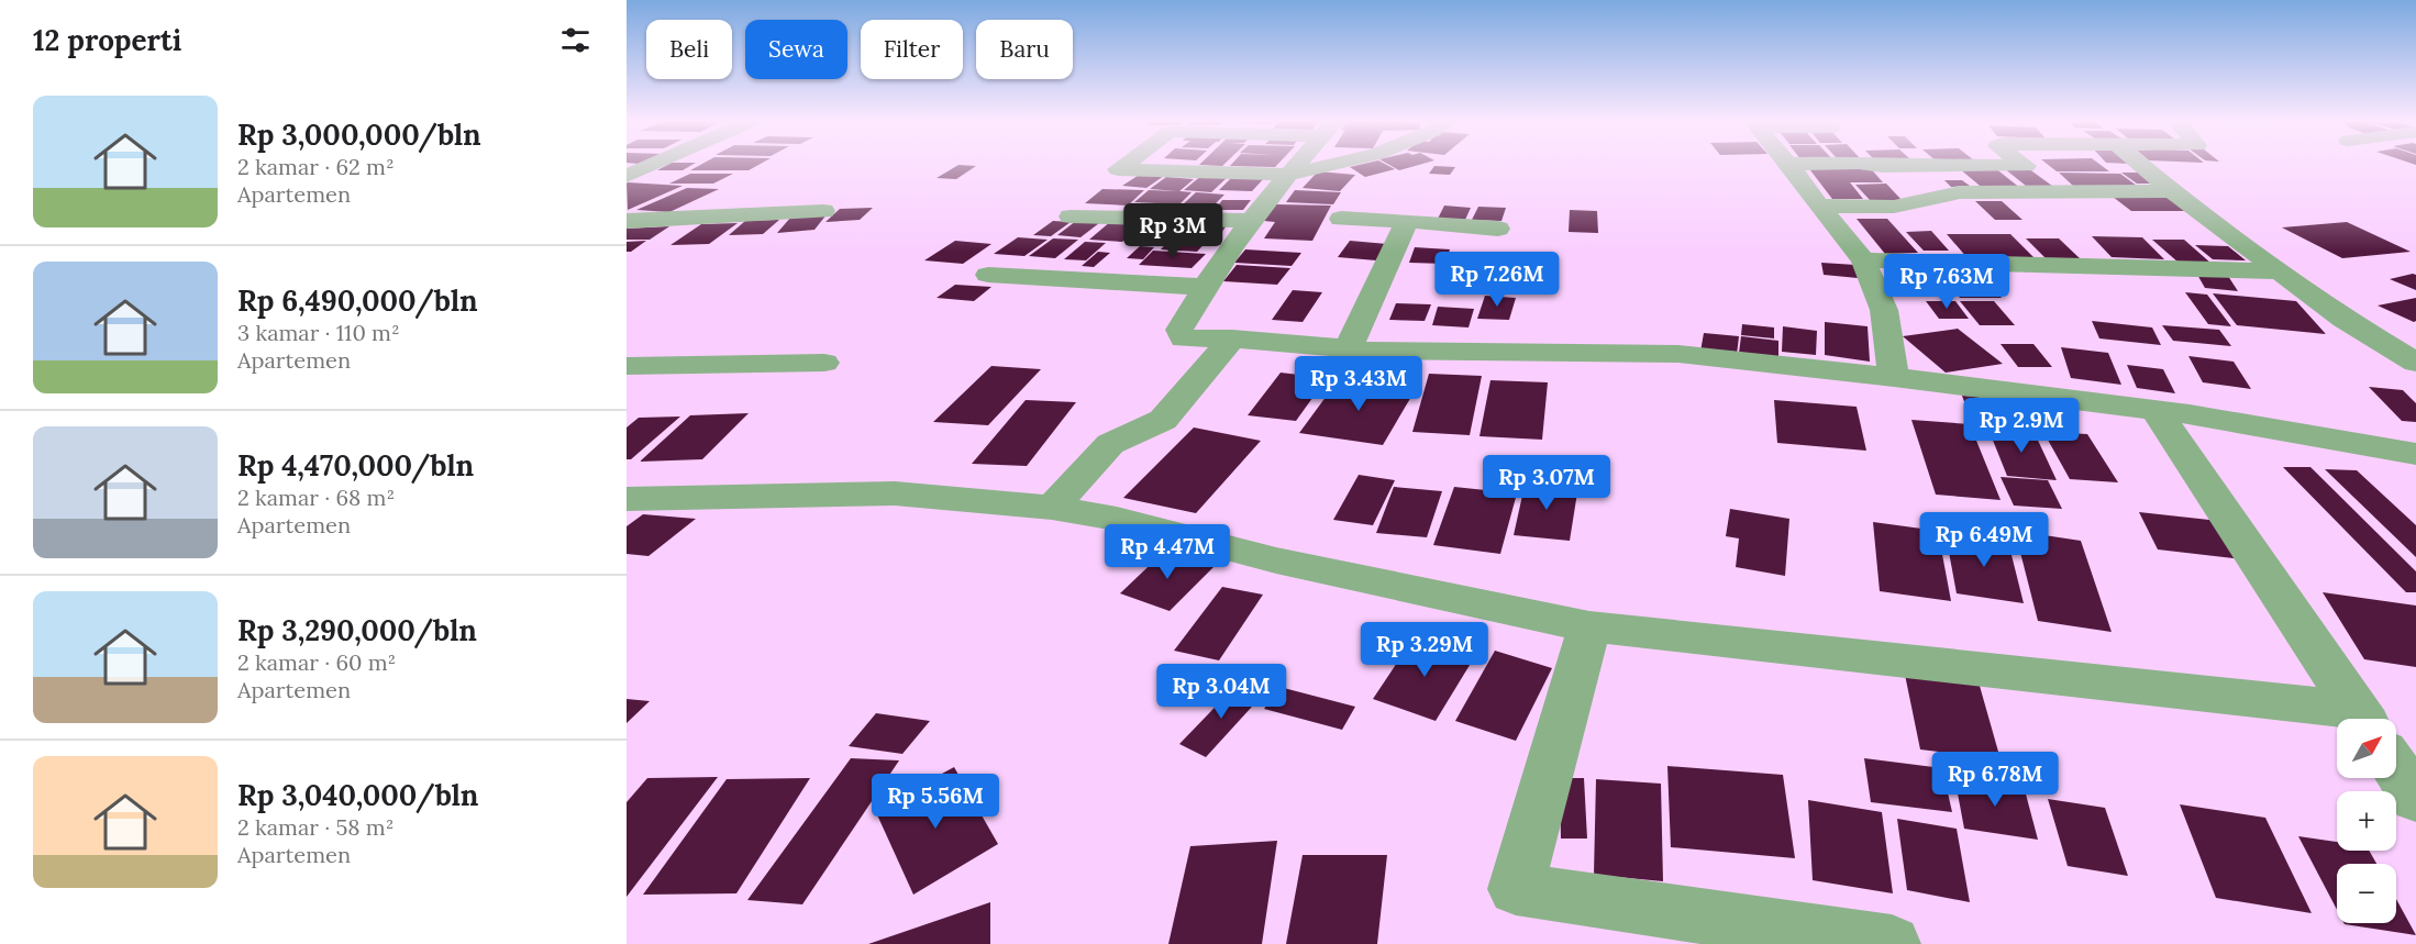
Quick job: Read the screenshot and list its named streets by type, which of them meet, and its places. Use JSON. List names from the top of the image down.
{
  "north": "top right",
  "page": {
    "heading": "12 properti",
    "chip": [
      "Beli",
      "Sewa",
      "Filter",
      "Baru"
    ],
    "list": [
      {
        "name": "Rp 3,000,000/bln",
        "note": "2 kamar · 62 m² · Apartemen"
      },
      {
        "name": "Rp 6,490,000/bln",
        "note": "3 kamar · 110 m² · Apartemen"
      },
      {
        "name": "Rp 4,470,000/bln",
        "note": "2 kamar · 68 m² · Apartemen"
      },
      {
        "name": "Rp 3,290,000/bln",
        "note": "2 kamar · 60 m² · Apartemen"
      },
      {
        "name": "Rp 3,040,000/bln",
        "note": "2 kamar · 58 m² · Apartemen"
      }
    ],
    "price": [
      "Rp 3M",
      "Rp 7.26M",
      "Rp 7.63M",
      "Rp 3.43M",
      "Rp 2.9M",
      "Rp 3.07M",
      "Rp 6.49M",
      "Rp 4.47M",
      "Rp 3.29M",
      "Rp 3.04M",
      "Rp 6.78M",
      "Rp 5.56M"
    ],
    "map_buttons": ["+", "−"]
  }
}
